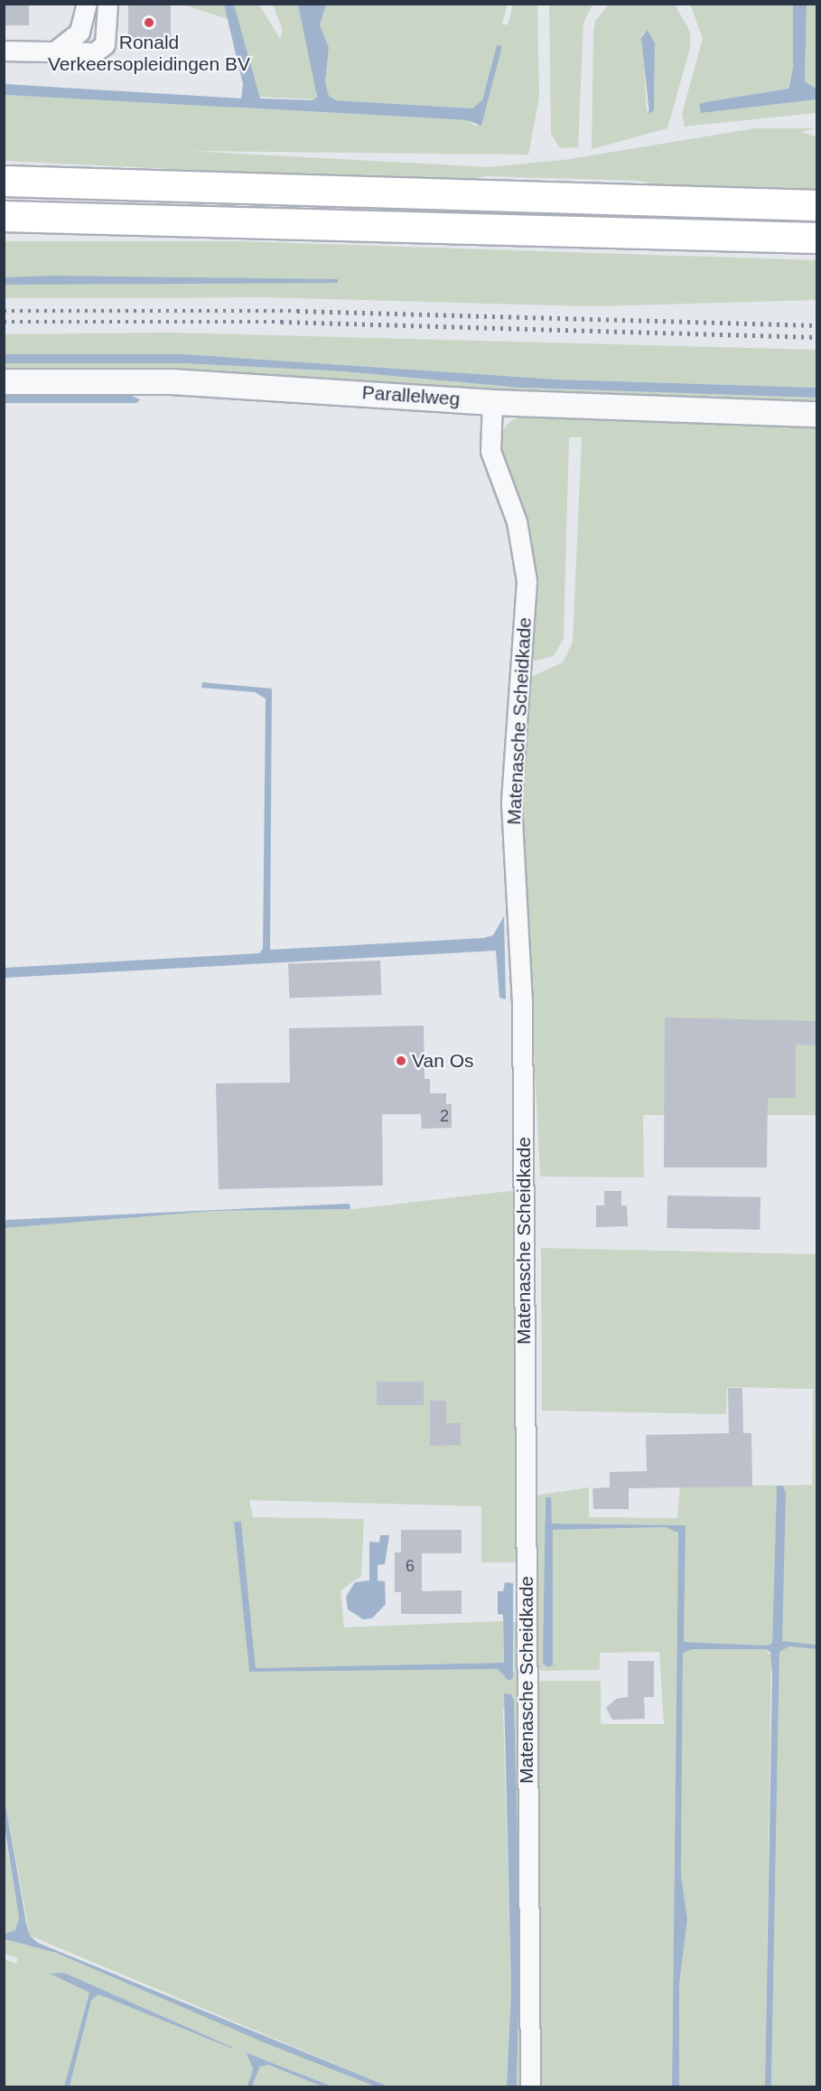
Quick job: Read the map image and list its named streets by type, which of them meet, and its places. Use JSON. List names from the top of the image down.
{
  "streets": {
    "street": ["Parallelweg", "Matenasche Scheidkade"]
  },
  "crossings": [
    ["Parallelweg", "Matenasche Scheidkade"]
  ],
  "places": ["Ronald Verkeersopleidingen BV", "Van Os"],
  "house_numbers": ["2", "6"]
}
